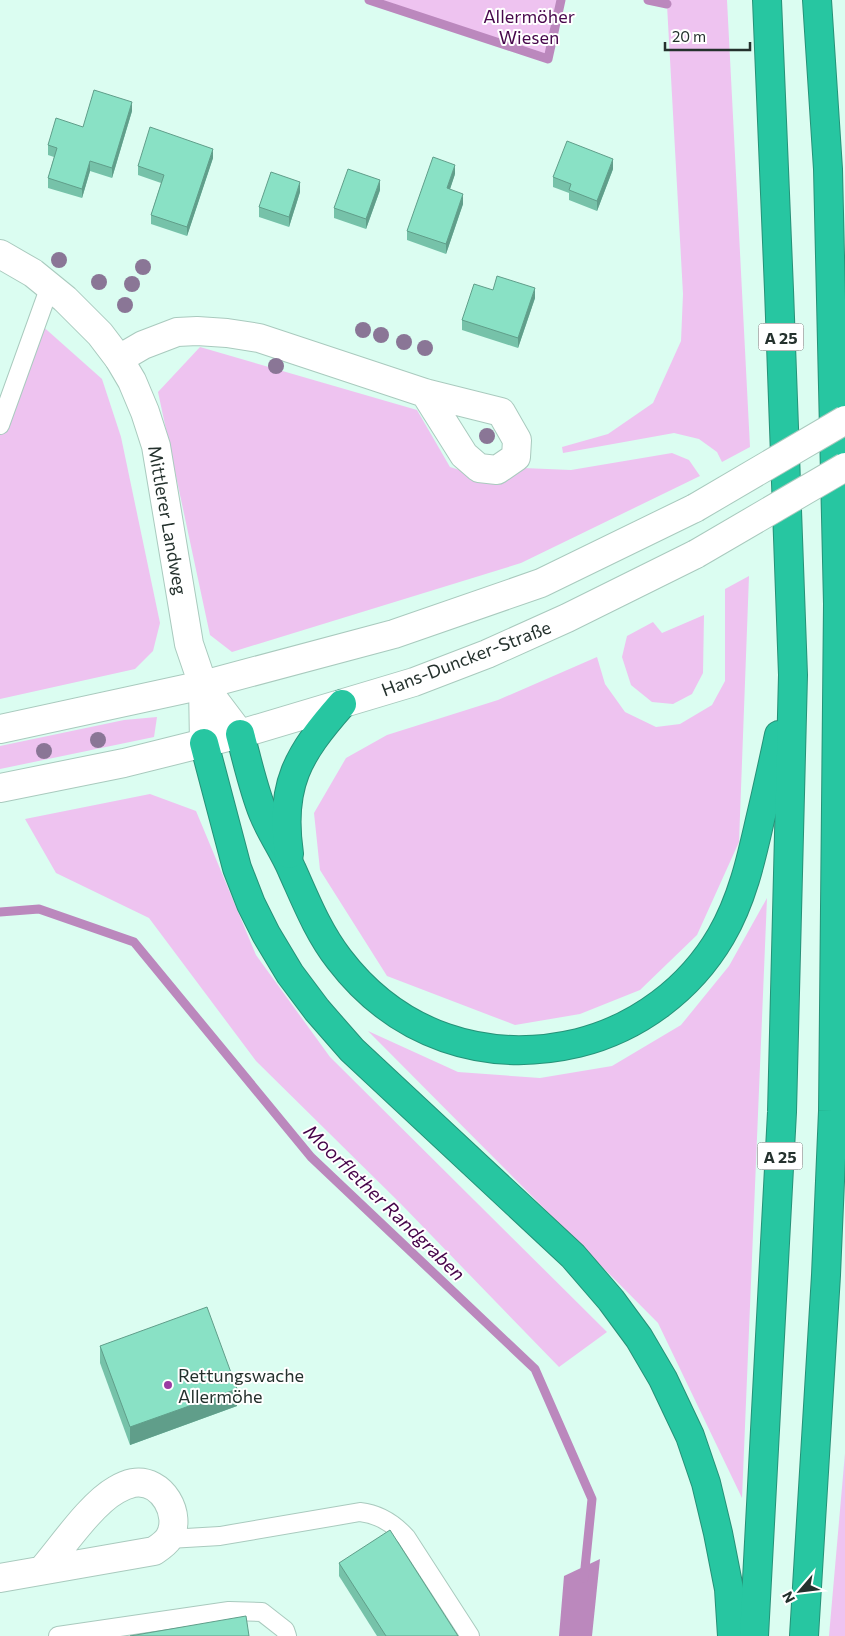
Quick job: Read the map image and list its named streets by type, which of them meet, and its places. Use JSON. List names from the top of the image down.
{
  "streets": {
    "highway": ["A 25"],
    "street": ["Mittlerer Landweg", "Hans-Duncker-Straße"]
  },
  "water": ["Moorflether Randgraben"],
  "parks": ["Allermöher Wiesen"],
  "places": ["Rettungswache Allermöhe"],
  "scale_bar": "20 m",
  "north": "bottom left"
}
